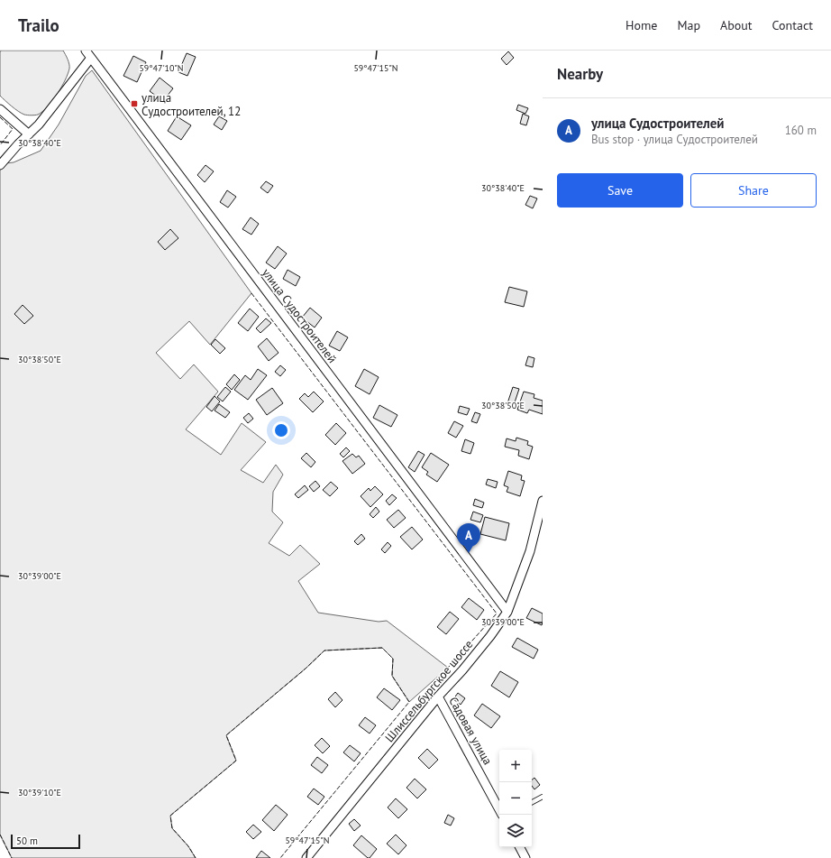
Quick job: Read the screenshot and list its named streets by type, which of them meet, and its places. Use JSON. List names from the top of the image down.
{
  "streets": {
    "street": ["улица Судостроителей", "Шлиссельбургское шоссе", "Садовая улица"]
  },
  "crossings": [
    ["улица Судостроителей", "Шлиссельбургское шоссе"],
    ["Шлиссельбургское шоссе", "Садовая улица"]
  ],
  "places": {
    "transit": ["улица Судостроителей, 12"]
  },
  "scale_bar": "50 m",
  "page": {
    "header": "Trailo",
    "nav": [
      "Home",
      "Map",
      "About",
      "Contact"
    ],
    "heading": "Nearby",
    "list": [
      {
        "mark": "A",
        "name": "улица Судостроителей",
        "note": "Bus stop · улица Судостроителей",
        "value": "160 m"
      }
    ],
    "buttons": ["Save", "Share"],
    "pins": "A",
    "map_buttons": ["+", "−"],
    "scale": "50 m"
  },
  "coordinates": [
    "59°47'10\"N",
    "59°47'15\"N",
    "30°38'40\"E",
    "30°38'50\"E",
    "30°39'00\"E",
    "30°39'10\"E"
  ]
}
